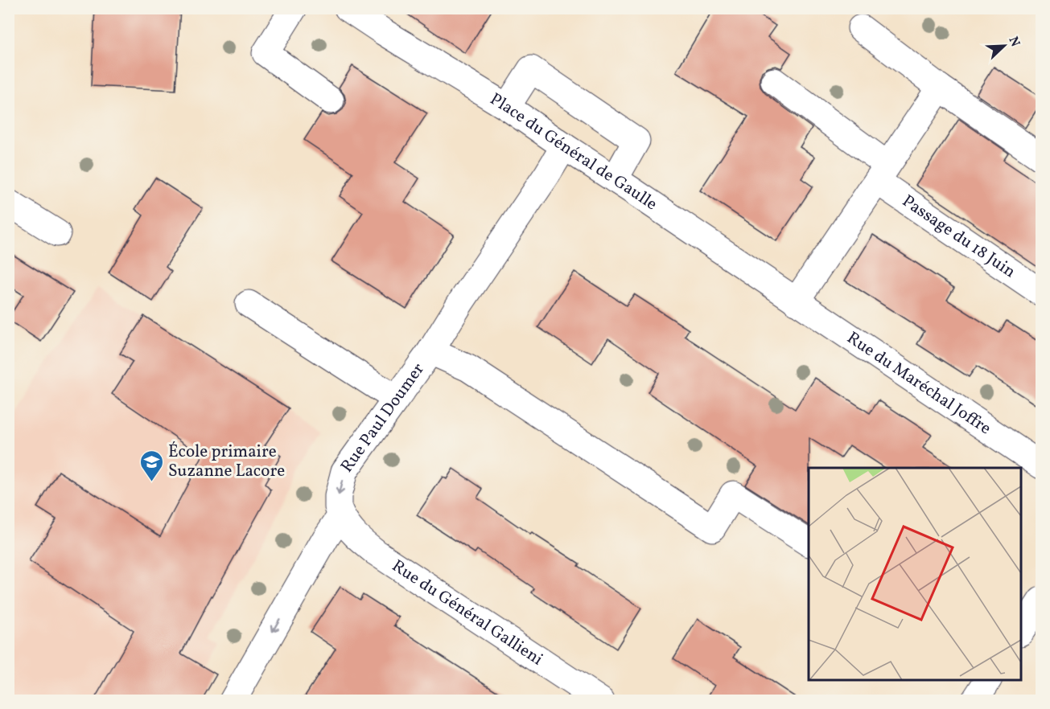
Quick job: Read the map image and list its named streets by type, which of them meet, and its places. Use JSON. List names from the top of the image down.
{
  "streets": {
    "street": [
      "Place du Général de Gaulle",
      "Passage du 18 Juin",
      "Rue du Maréchal Joffre",
      "Rue Paul Doumer",
      "Rue du Général Gallieni"
    ]
  },
  "crossings": [
    ["Place du Général de Gaulle", "Rue du Maréchal Joffre"],
    ["Place du Général de Gaulle", "Rue Paul Doumer"],
    ["Rue Paul Doumer", "Rue du Général Gallieni"]
  ],
  "places": {
    "school or university": ["École primaire Suzanne Lacore"]
  },
  "north": "top right"
}
